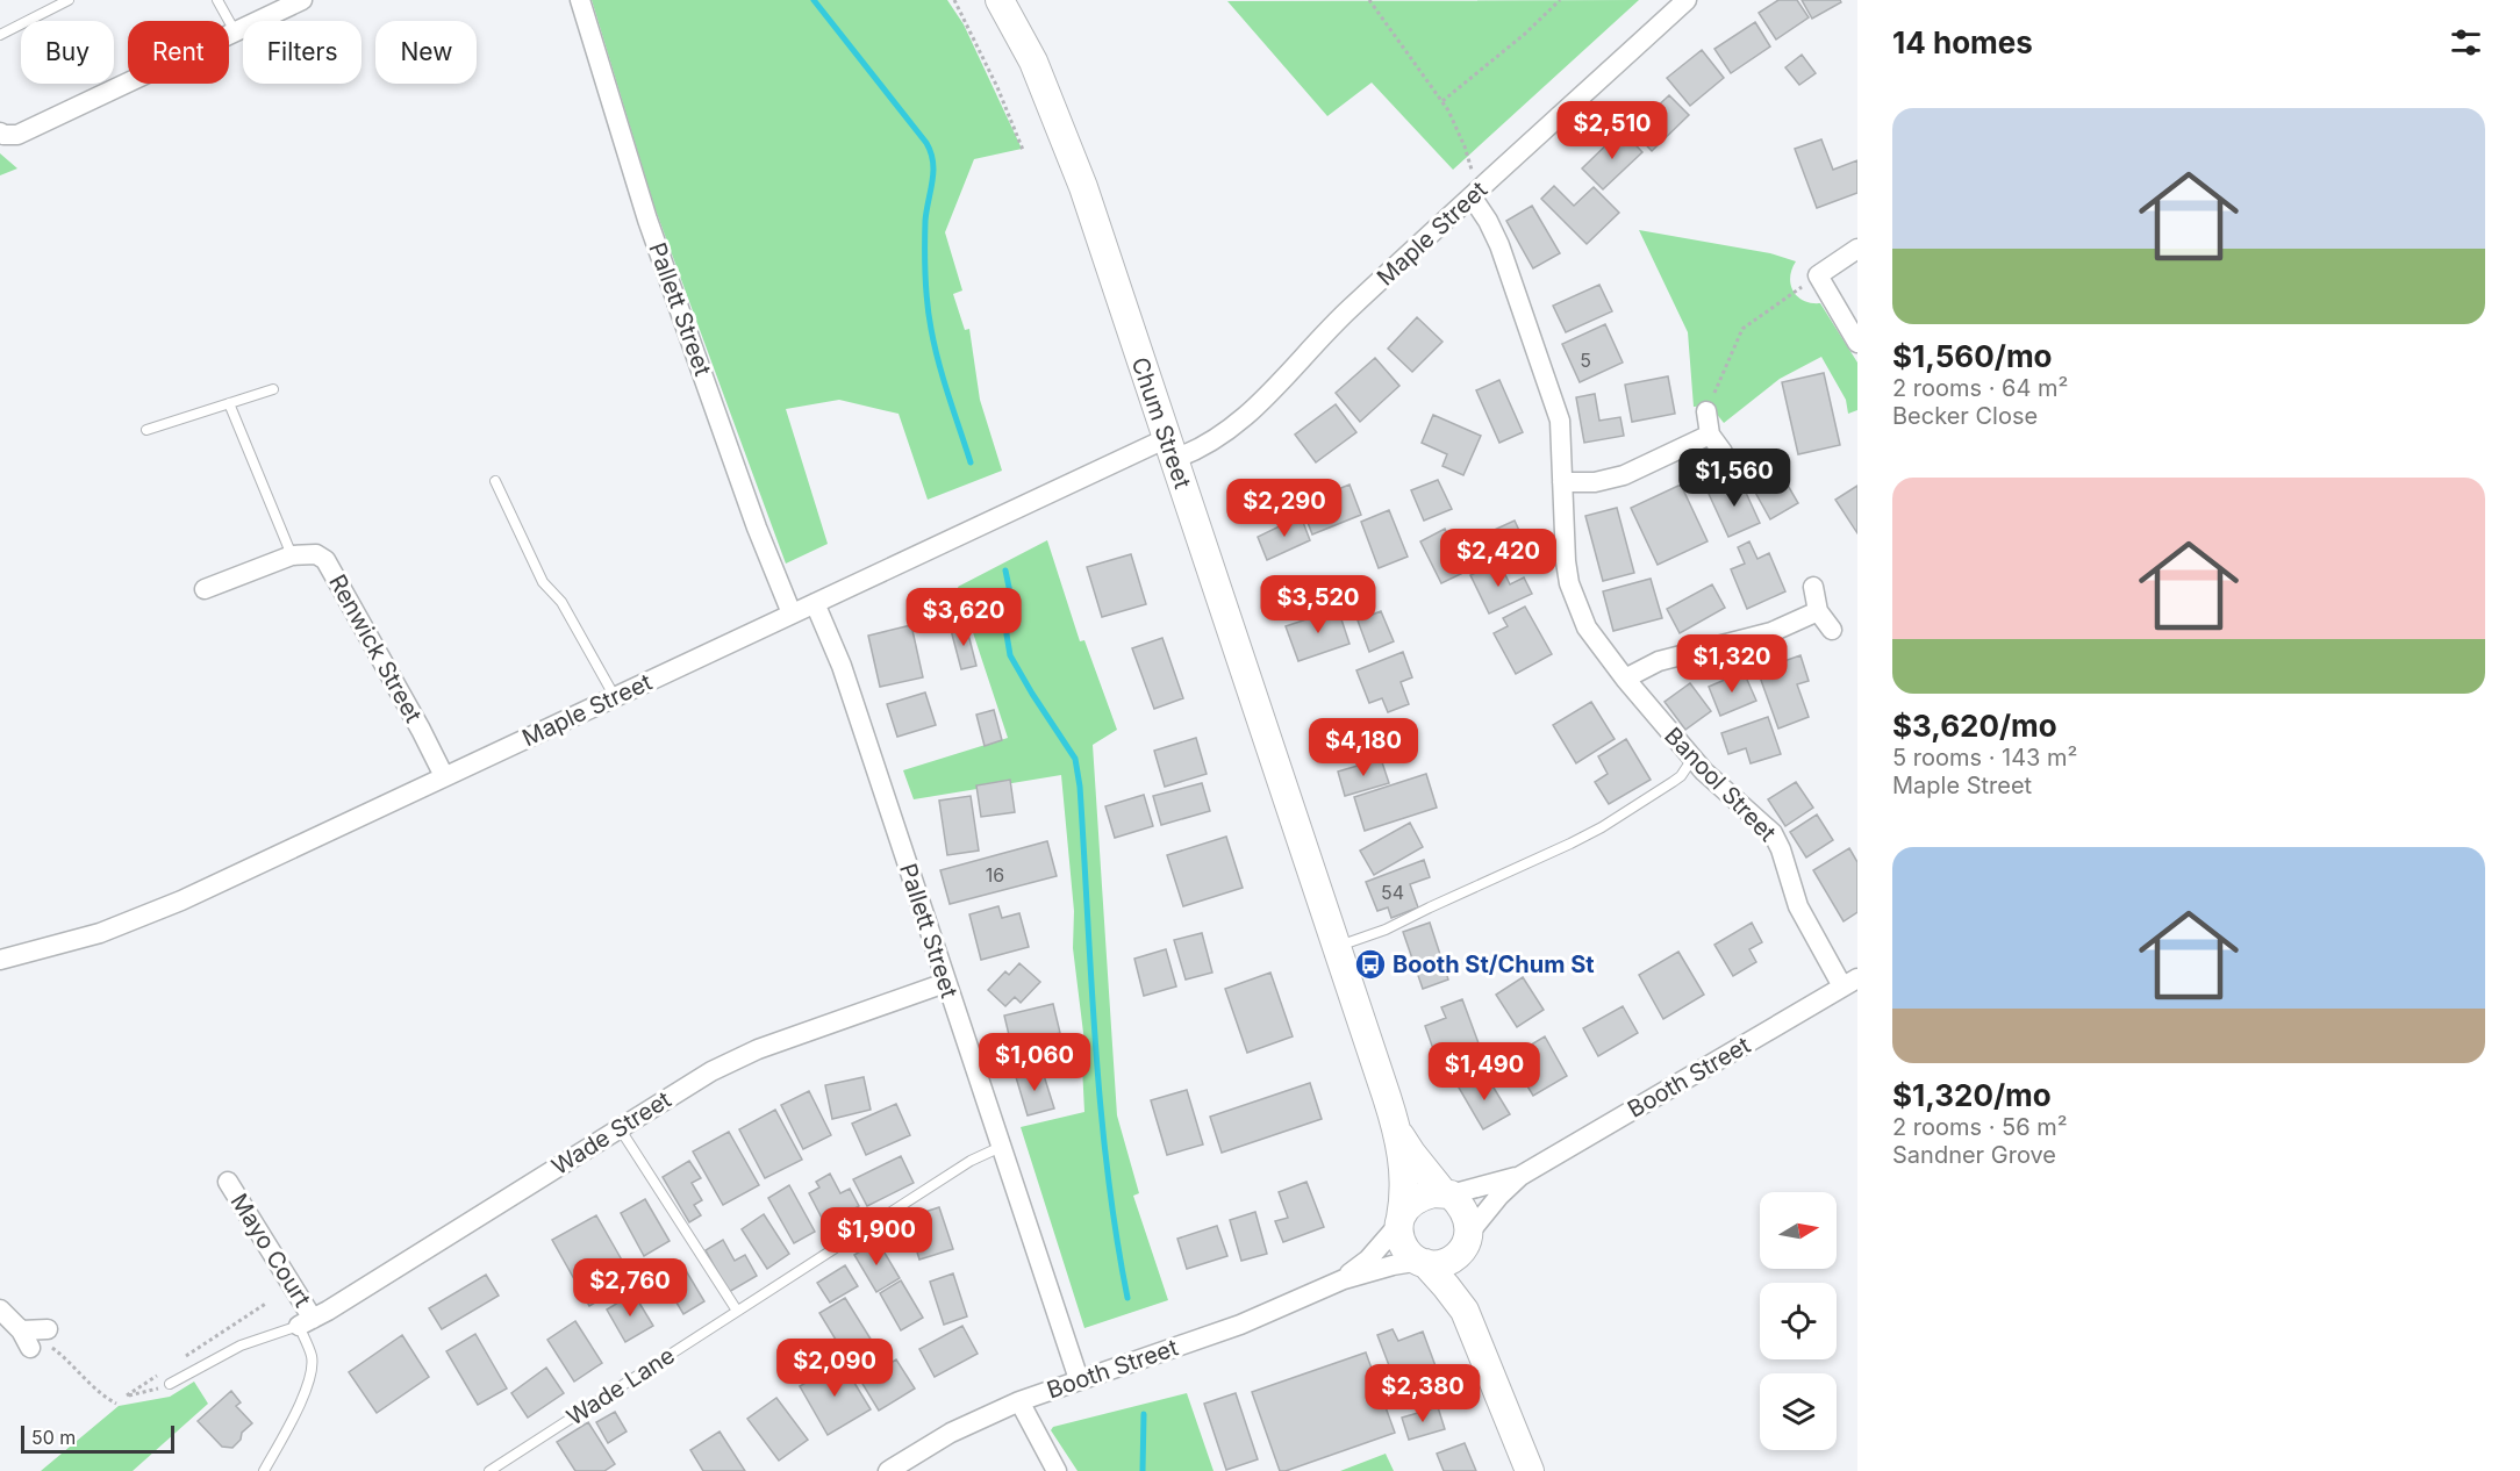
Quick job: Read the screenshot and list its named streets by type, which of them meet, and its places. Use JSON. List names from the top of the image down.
{
  "streets": {
    "street": [
      "Maple Street",
      "Pallett Street",
      "Chum Street",
      "Renwick Street",
      "Banool Street",
      "Booth Street",
      "Wade Street",
      "Mayo Court"
    ],
    "lane": ["Wade Lane"]
  },
  "crossings": [
    ["Maple Street", "Pallett Street"],
    ["Maple Street", "Chum Street"],
    ["Maple Street", "Renwick Street"],
    ["Maple Street", "Banool Street"],
    ["Pallett Street", "Booth Street"],
    ["Pallett Street", "Wade Street"],
    ["Pallett Street", "Wade Lane"],
    ["Chum Street", "Booth Street"],
    ["Banool Street", "Booth Street"],
    ["Wade Street", "Mayo Court"]
  ],
  "places": {
    "bus stop": ["Booth St/Chum St"]
  },
  "house_numbers": ["5", "16", "54"],
  "scale_bar": "50 m",
  "north": "right",
  "page": {
    "heading": "14 homes",
    "chip": [
      "Buy",
      "Rent",
      "Filters",
      "New"
    ],
    "list": [
      {
        "name": "$1,560/mo",
        "note": "2 rooms · 64 m² · Becker Close"
      },
      {
        "name": "$3,620/mo",
        "note": "5 rooms · 143 m² · Maple Street"
      },
      {
        "name": "$1,320/mo",
        "note": "2 rooms · 56 m² · Sandner Grove"
      }
    ],
    "price": [
      "$2,510",
      "$1,560",
      "$2,290",
      "$2,420",
      "$3,520",
      "$3,620",
      "$1,320",
      "$4,180",
      "$1,060",
      "$1,490",
      "$1,900",
      "$2,760",
      "$2,090",
      "$2,380"
    ],
    "scale": "50 m"
  }
}
